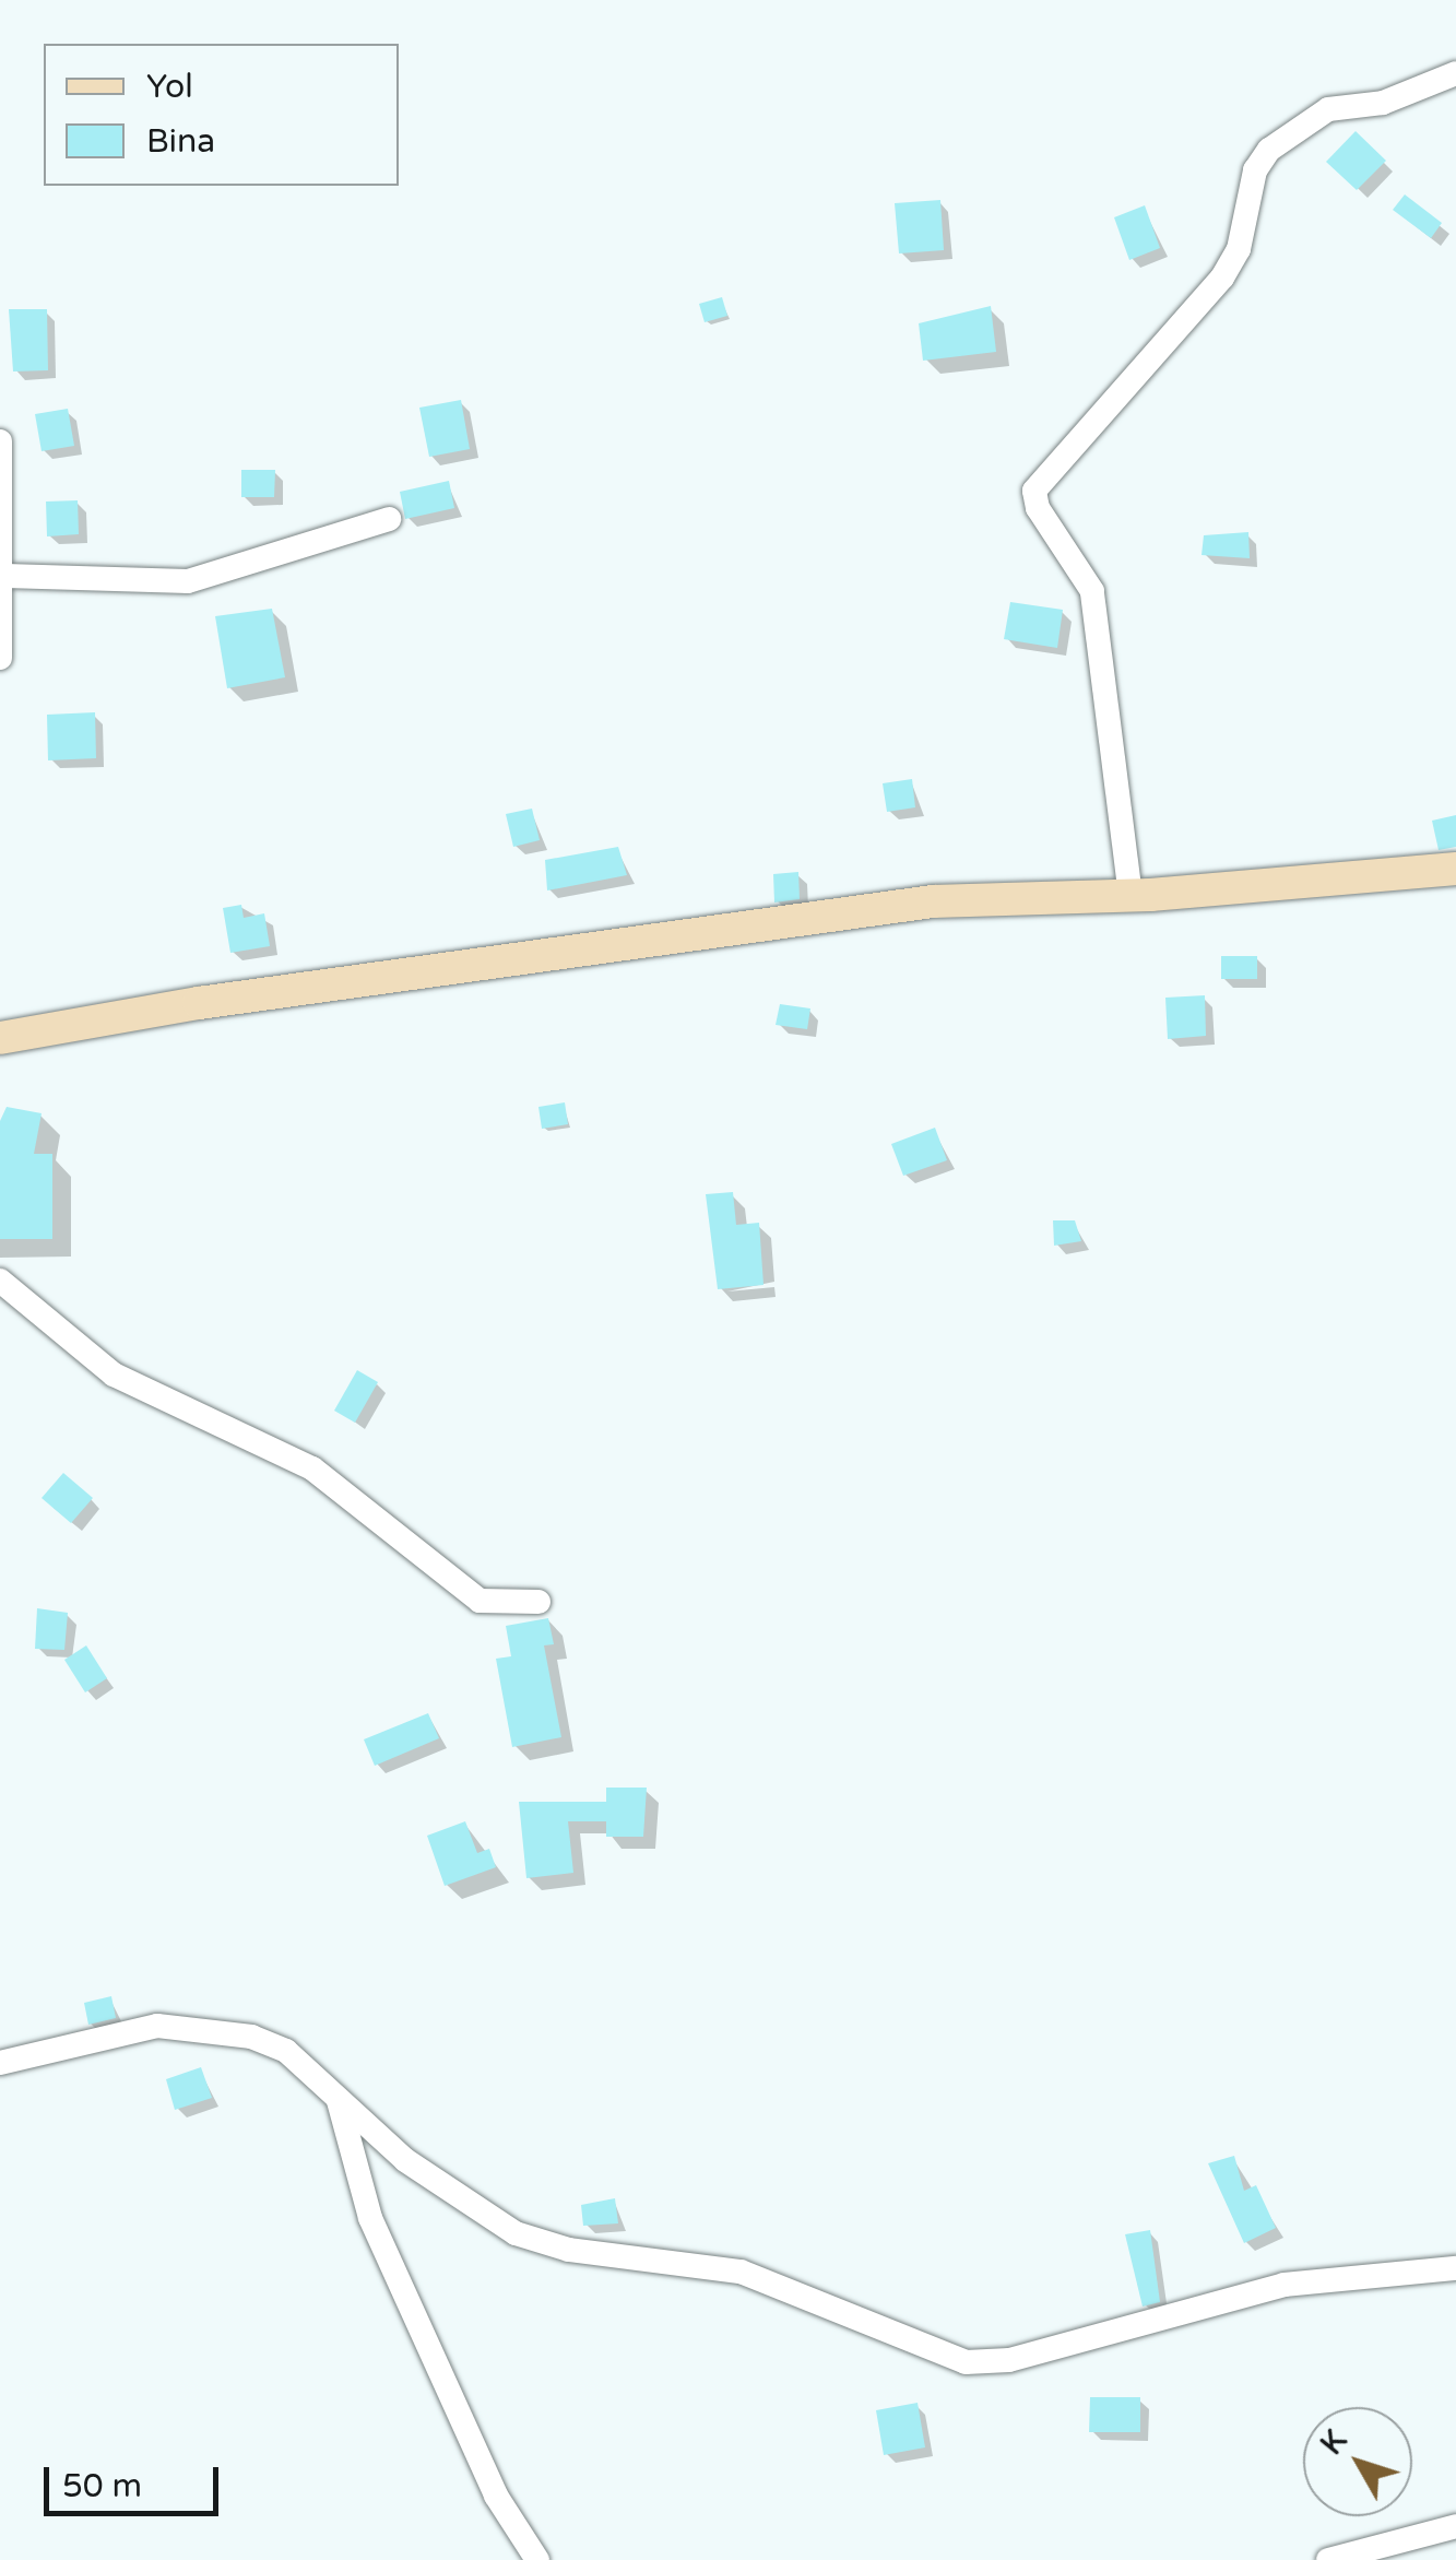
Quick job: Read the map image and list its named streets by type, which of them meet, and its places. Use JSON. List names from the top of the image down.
{
  "legend": ["Yol", "Bina"],
  "scale_bar": "50 m",
  "north": "top left"
}
